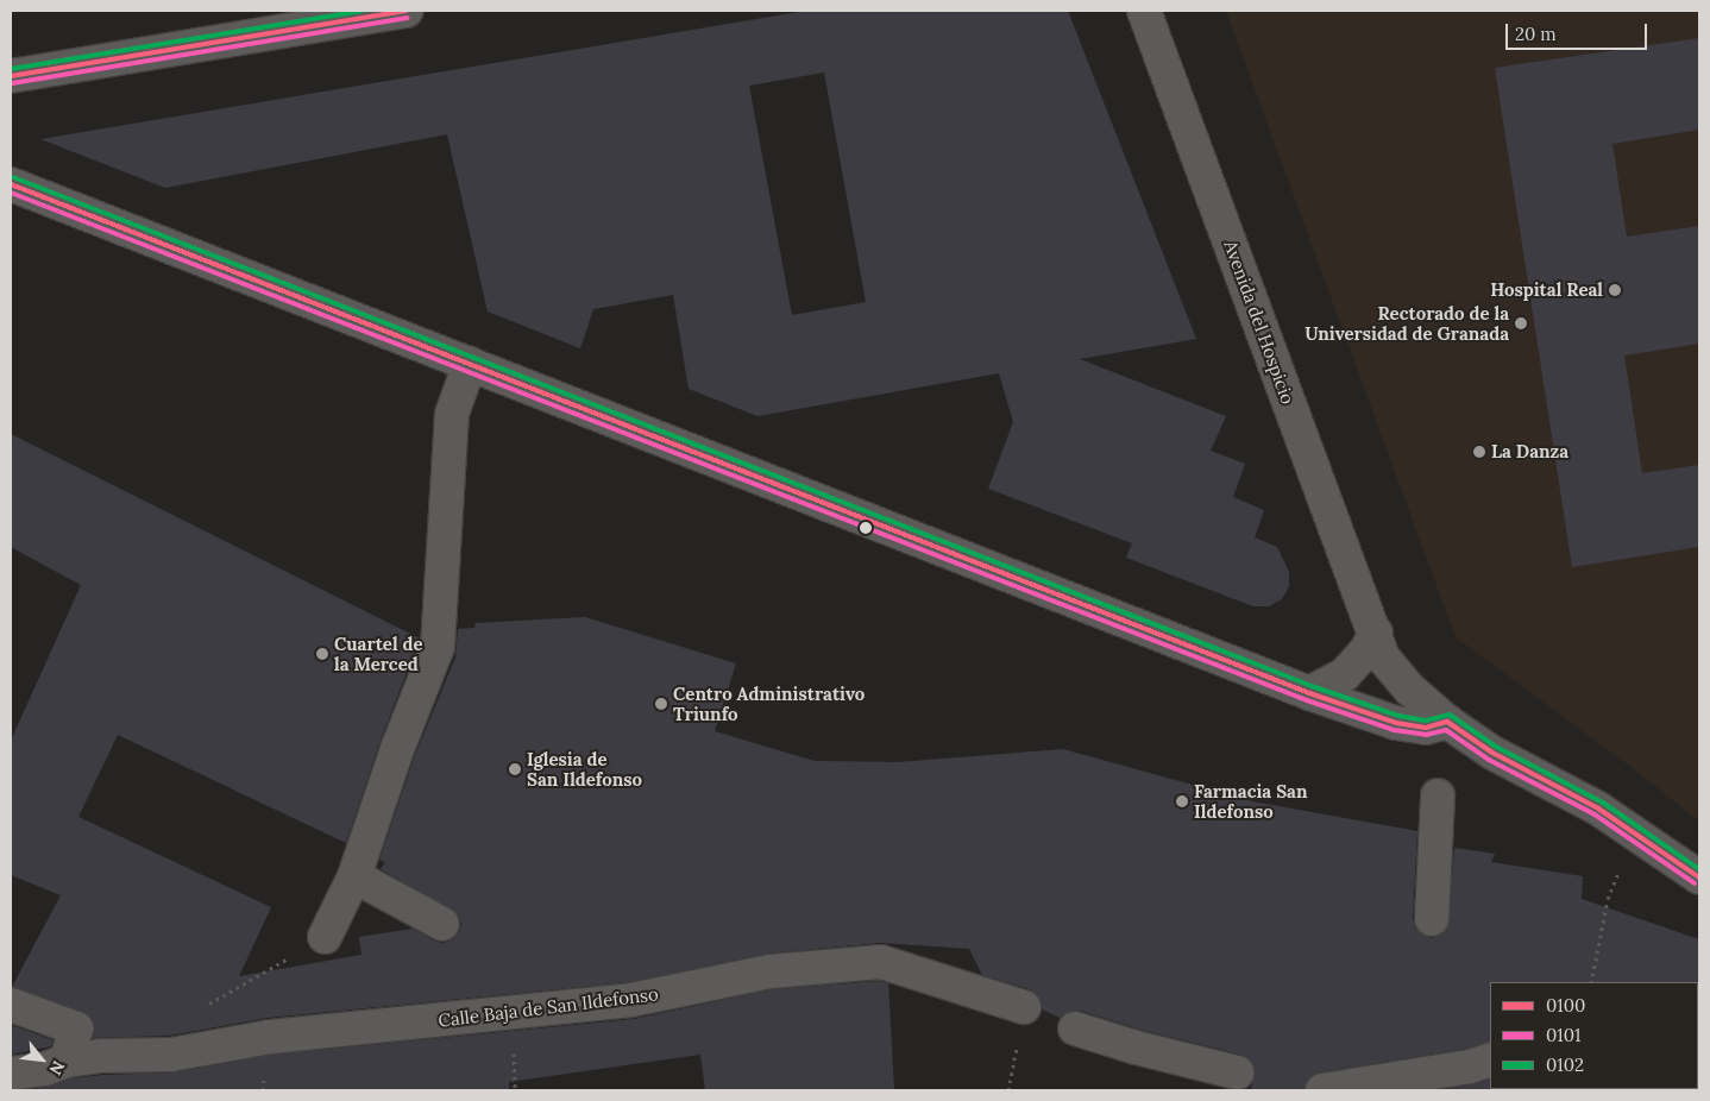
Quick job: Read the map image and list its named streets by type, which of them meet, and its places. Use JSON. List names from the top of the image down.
{
  "streets": {
    "street": ["Avenida del Hospicio", "Calle Baja de San Ildefonso"]
  },
  "places": [
    "Hospital Real",
    "Rectorado de la Universidad de Granada",
    "La Danza",
    "Cuartel de la Merced",
    "Centro Administrativo Triunfo",
    "Iglesia de San Ildefonso",
    "Farmacia San Ildefonso"
  ],
  "lines": ["transit line 0100", "transit line 0102", "transit line 0101"],
  "legend": ["0100", "0101", "0102"],
  "scale_bar": "20 m",
  "north": "bottom right"
}
